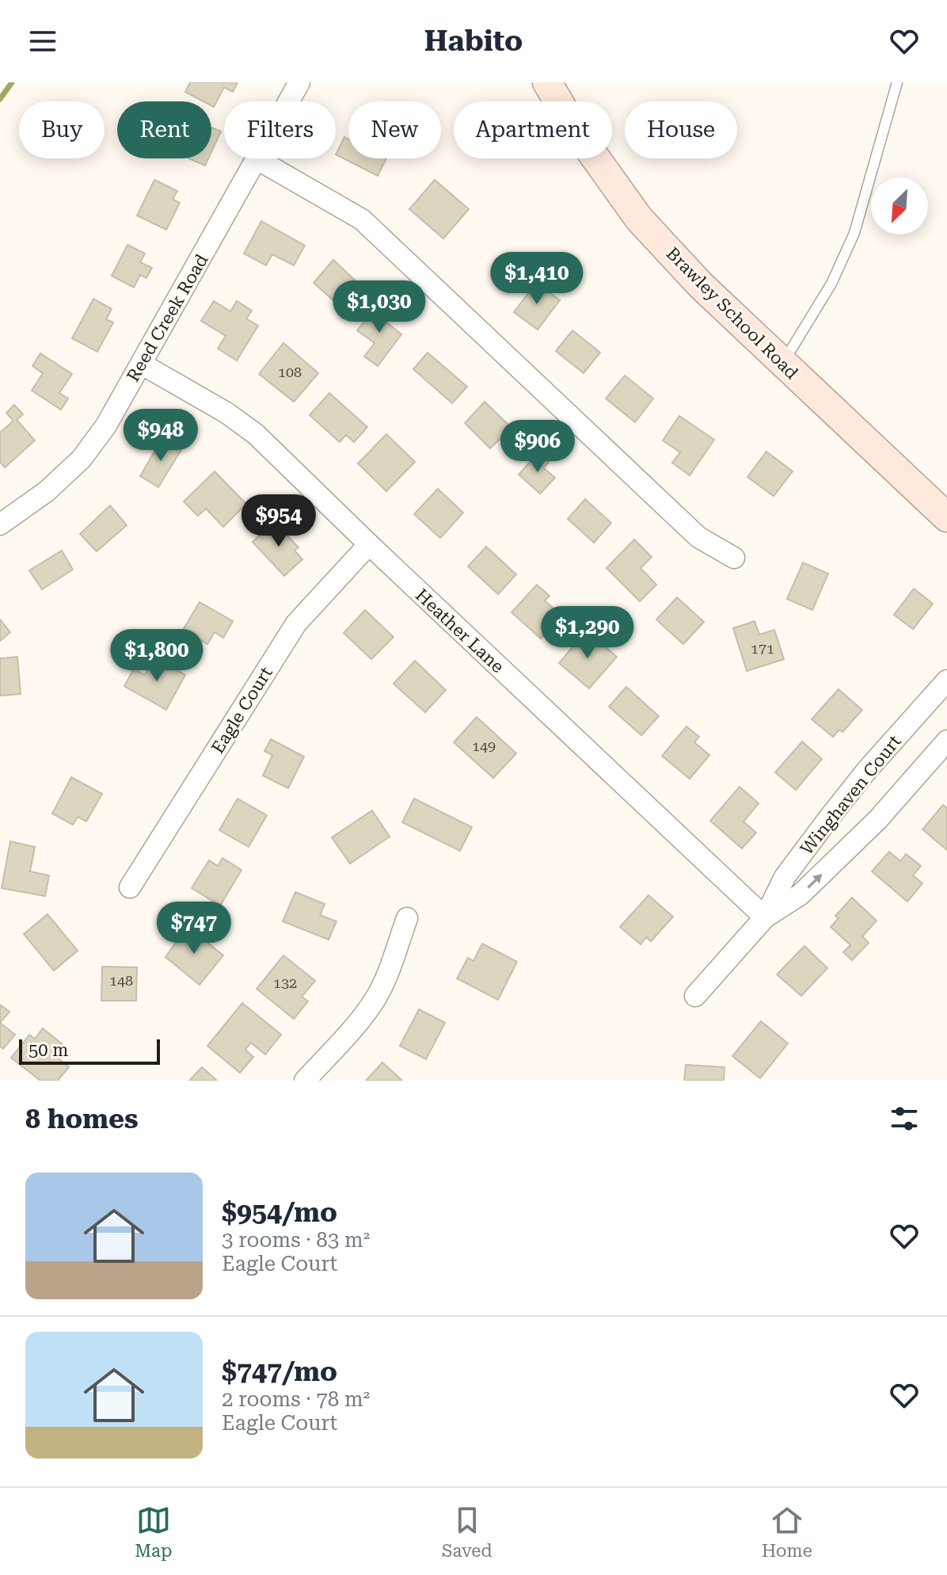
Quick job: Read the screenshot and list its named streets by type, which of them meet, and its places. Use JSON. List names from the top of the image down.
{
  "streets": {
    "main road": ["Brawley School Road"],
    "street": [
      "Reed Creek Road",
      "Heather Lane",
      "Eagle Court",
      "Winghaven Court"
    ]
  },
  "crossings": [
    ["Reed Creek Road", "Heather Lane"],
    ["Heather Lane", "Eagle Court"],
    ["Heather Lane", "Winghaven Court"]
  ],
  "house_numbers": [
    "108",
    "171",
    "149",
    "148",
    "132"
  ],
  "scale_bar": "50 m",
  "north": "bottom left",
  "page": {
    "header": "Habito",
    "chip": [
      "Buy",
      "Rent",
      "Filters",
      "New",
      "Apartment",
      "House"
    ],
    "price": [
      "$1,410",
      "$1,030",
      "$948",
      "$906",
      "$954",
      "$1,290",
      "$1,800",
      "$747"
    ],
    "scale": "50 m",
    "heading": "8 homes",
    "list": [
      {
        "name": "$954/mo",
        "note": "3 rooms · 83 m² · Eagle Court"
      },
      {
        "name": "$747/mo",
        "note": "2 rooms · 78 m² · Eagle Court"
      }
    ],
    "tabs": ["Map", "Saved", "Home"]
  }
}
